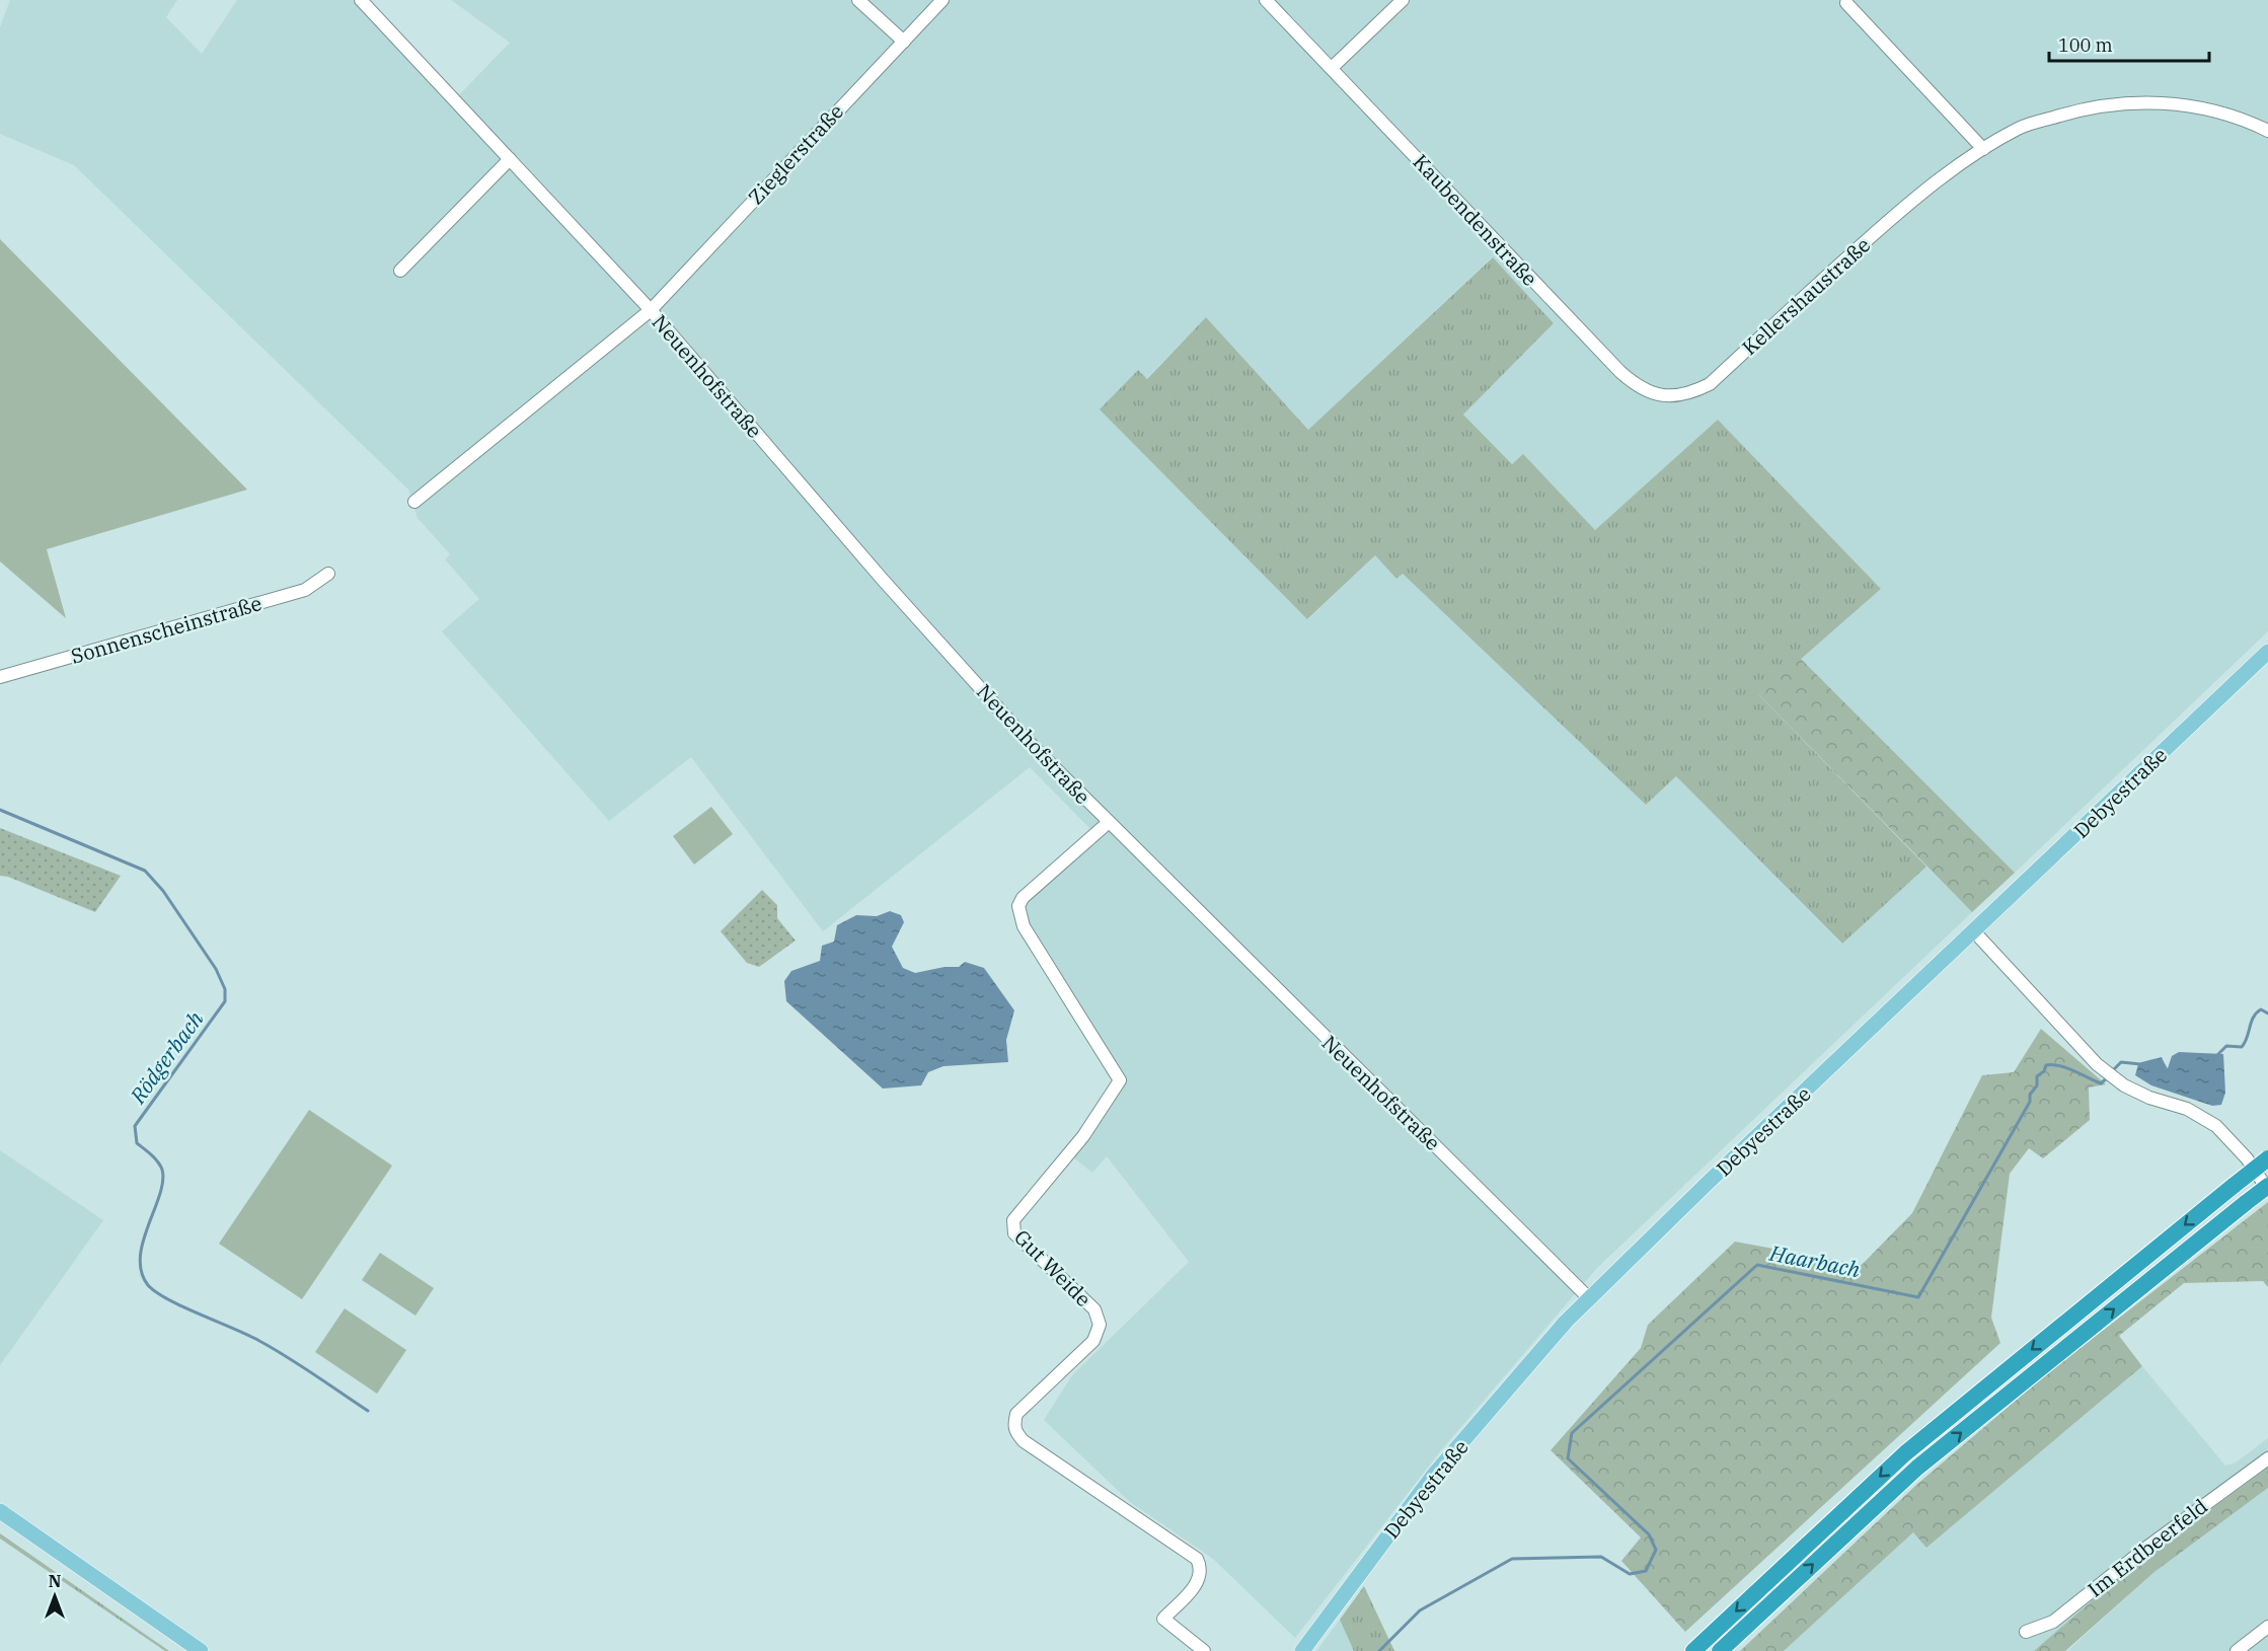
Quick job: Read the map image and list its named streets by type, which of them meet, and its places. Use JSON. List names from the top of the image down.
{
  "streets": {
    "main road": ["Debyestraße"],
    "street": [
      "Zieglerstraße",
      "Kaubendenstraße",
      "Kellershaustraße",
      "Neuenhofstraße",
      "Sonnenscheinstraße",
      "Gut Weide",
      "Im Erdbeerfeld"
    ]
  },
  "crossings": [
    ["Zieglerstraße", "Neuenhofstraße"],
    ["Kaubendenstraße", "Kellershaustraße"],
    ["Neuenhofstraße", "Debyestraße"],
    ["Neuenhofstraße", "Gut Weide"]
  ],
  "water": ["Rödgerbach", "Haarbach"],
  "scale_bar": "100 m",
  "north": "top"
}
